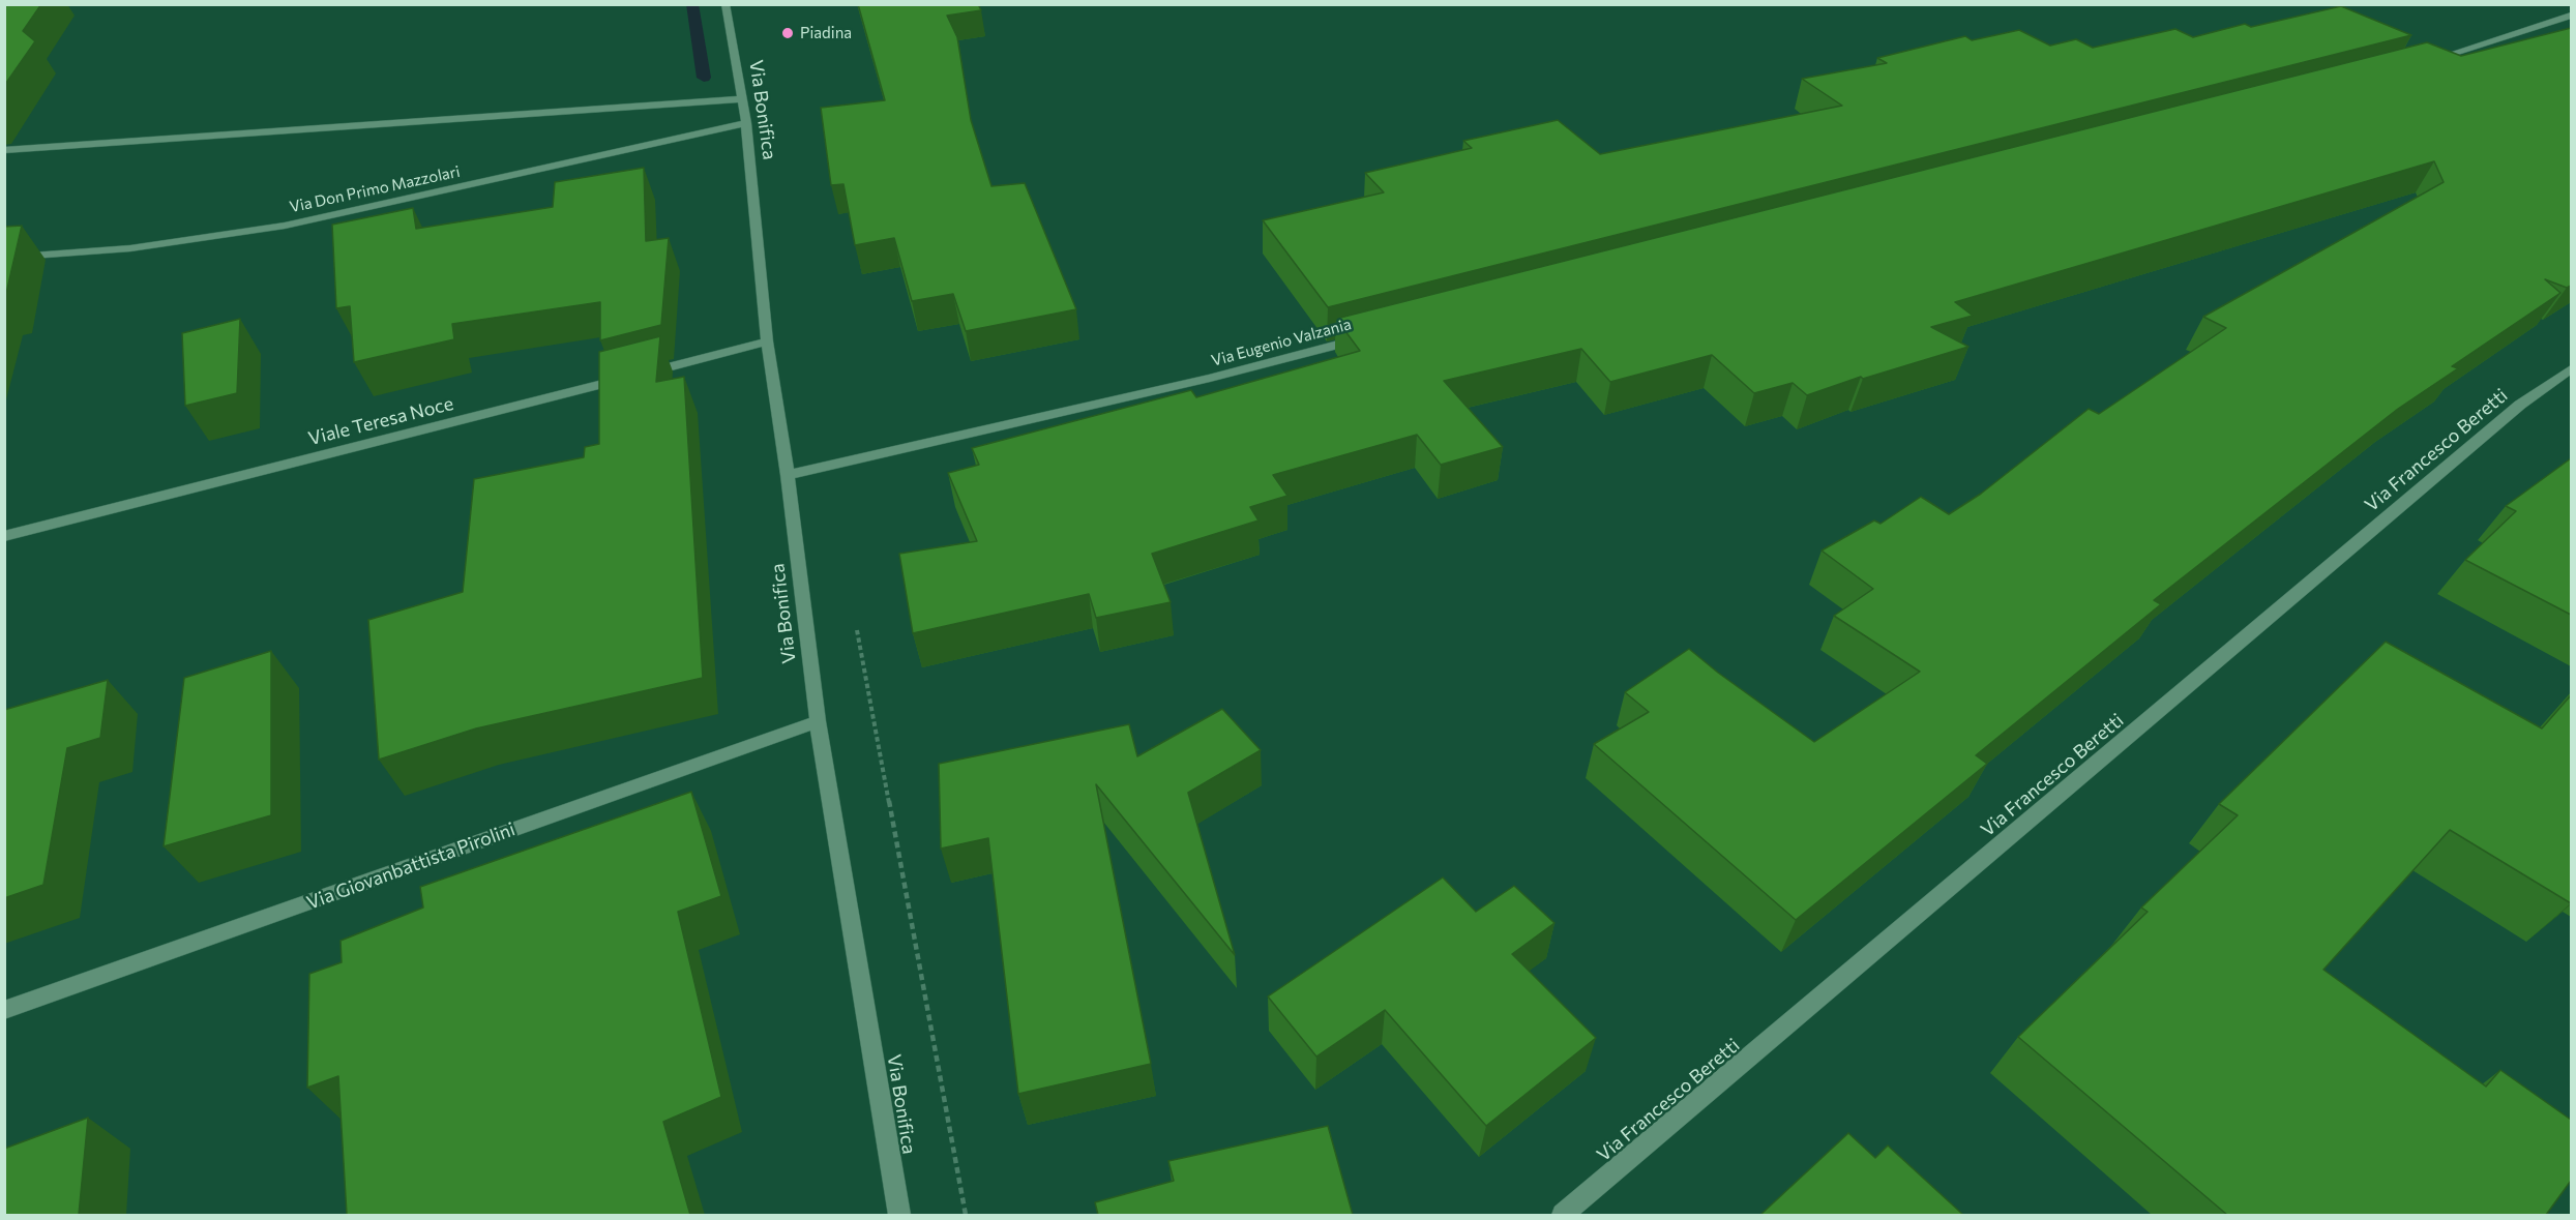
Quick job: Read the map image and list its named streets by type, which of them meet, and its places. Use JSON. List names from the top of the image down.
{
  "streets": {
    "street": [
      "Via Bonifica",
      "Via Don Primo Mazzolari",
      "Via Eugenio Valzania",
      "Viale Teresa Noce",
      "Via Francesco Beretti",
      "Via Giovanbattista Pirolini"
    ]
  },
  "crossings": [
    ["Via Bonifica", "Via Don Primo Mazzolari"],
    ["Via Bonifica", "Via Eugenio Valzania"],
    ["Via Bonifica", "Viale Teresa Noce"],
    ["Via Bonifica", "Via Giovanbattista Pirolini"]
  ],
  "places": ["Piadina"]
}
